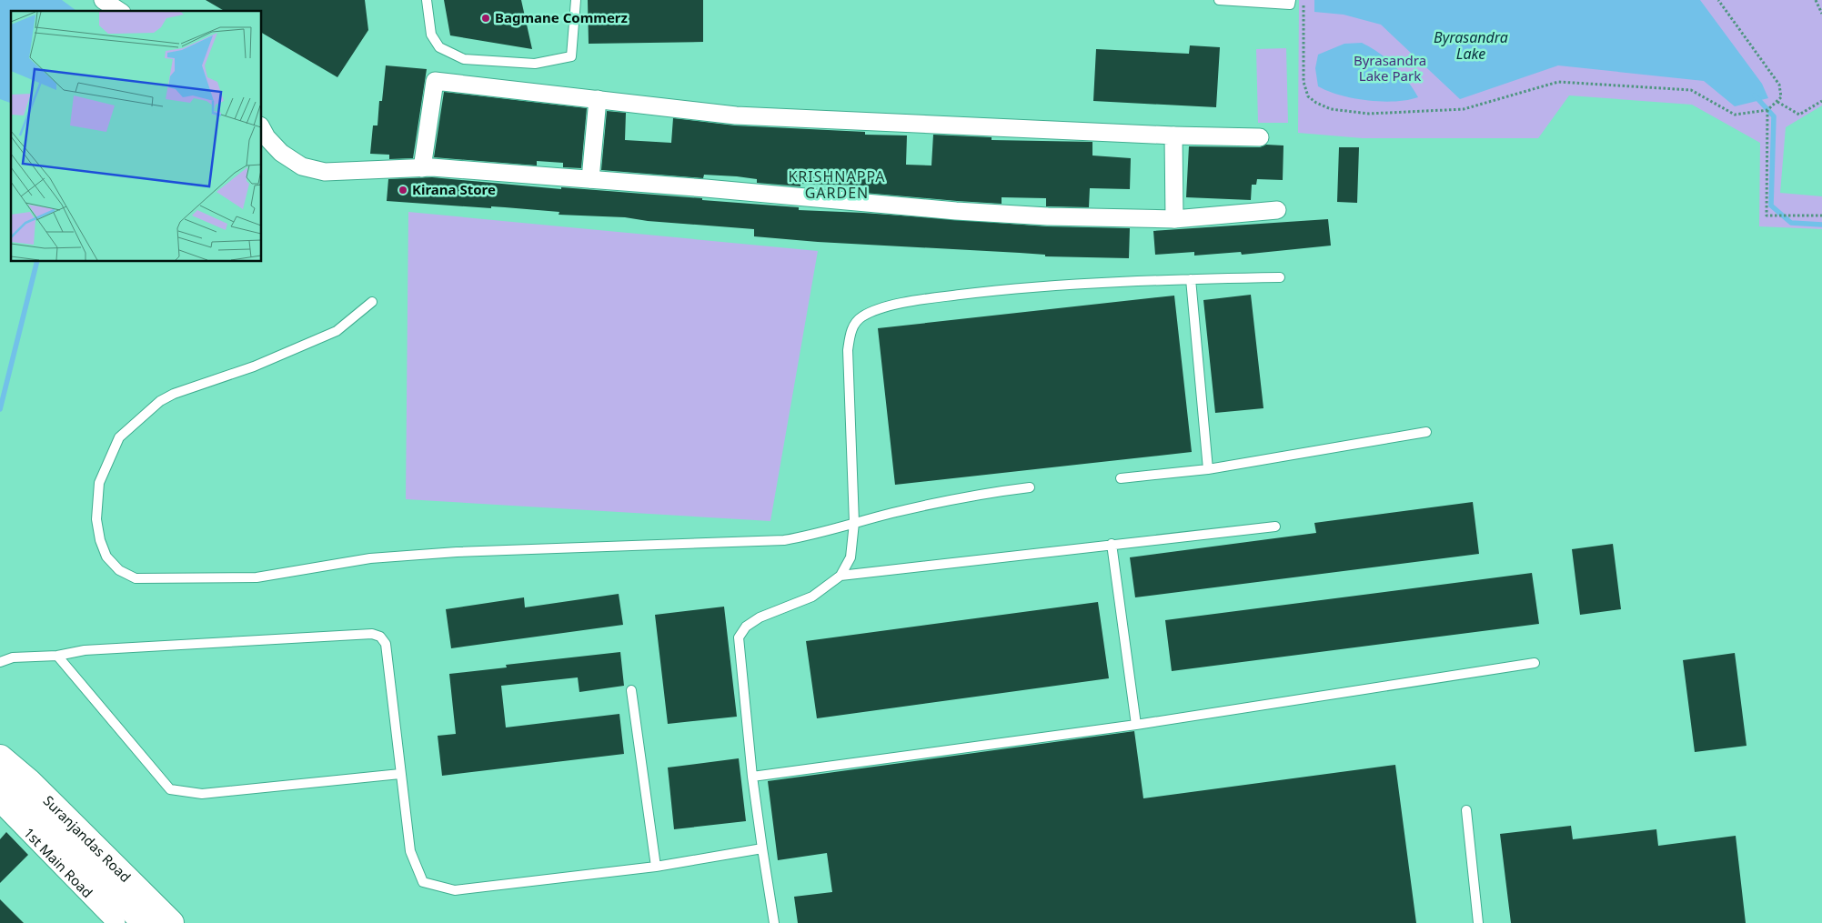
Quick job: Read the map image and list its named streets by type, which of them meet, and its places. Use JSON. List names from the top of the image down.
{
  "streets": {
    "main road": ["Suranjandas Road"],
    "street": ["1st Main Road"]
  },
  "districts": ["KRISHNAPPA GARDEN"],
  "water": ["Byrasandra Lake"],
  "parks": ["Byrasandra Lake Park"],
  "places": ["Bagmane Commerz", "Kirana Store"]
}
